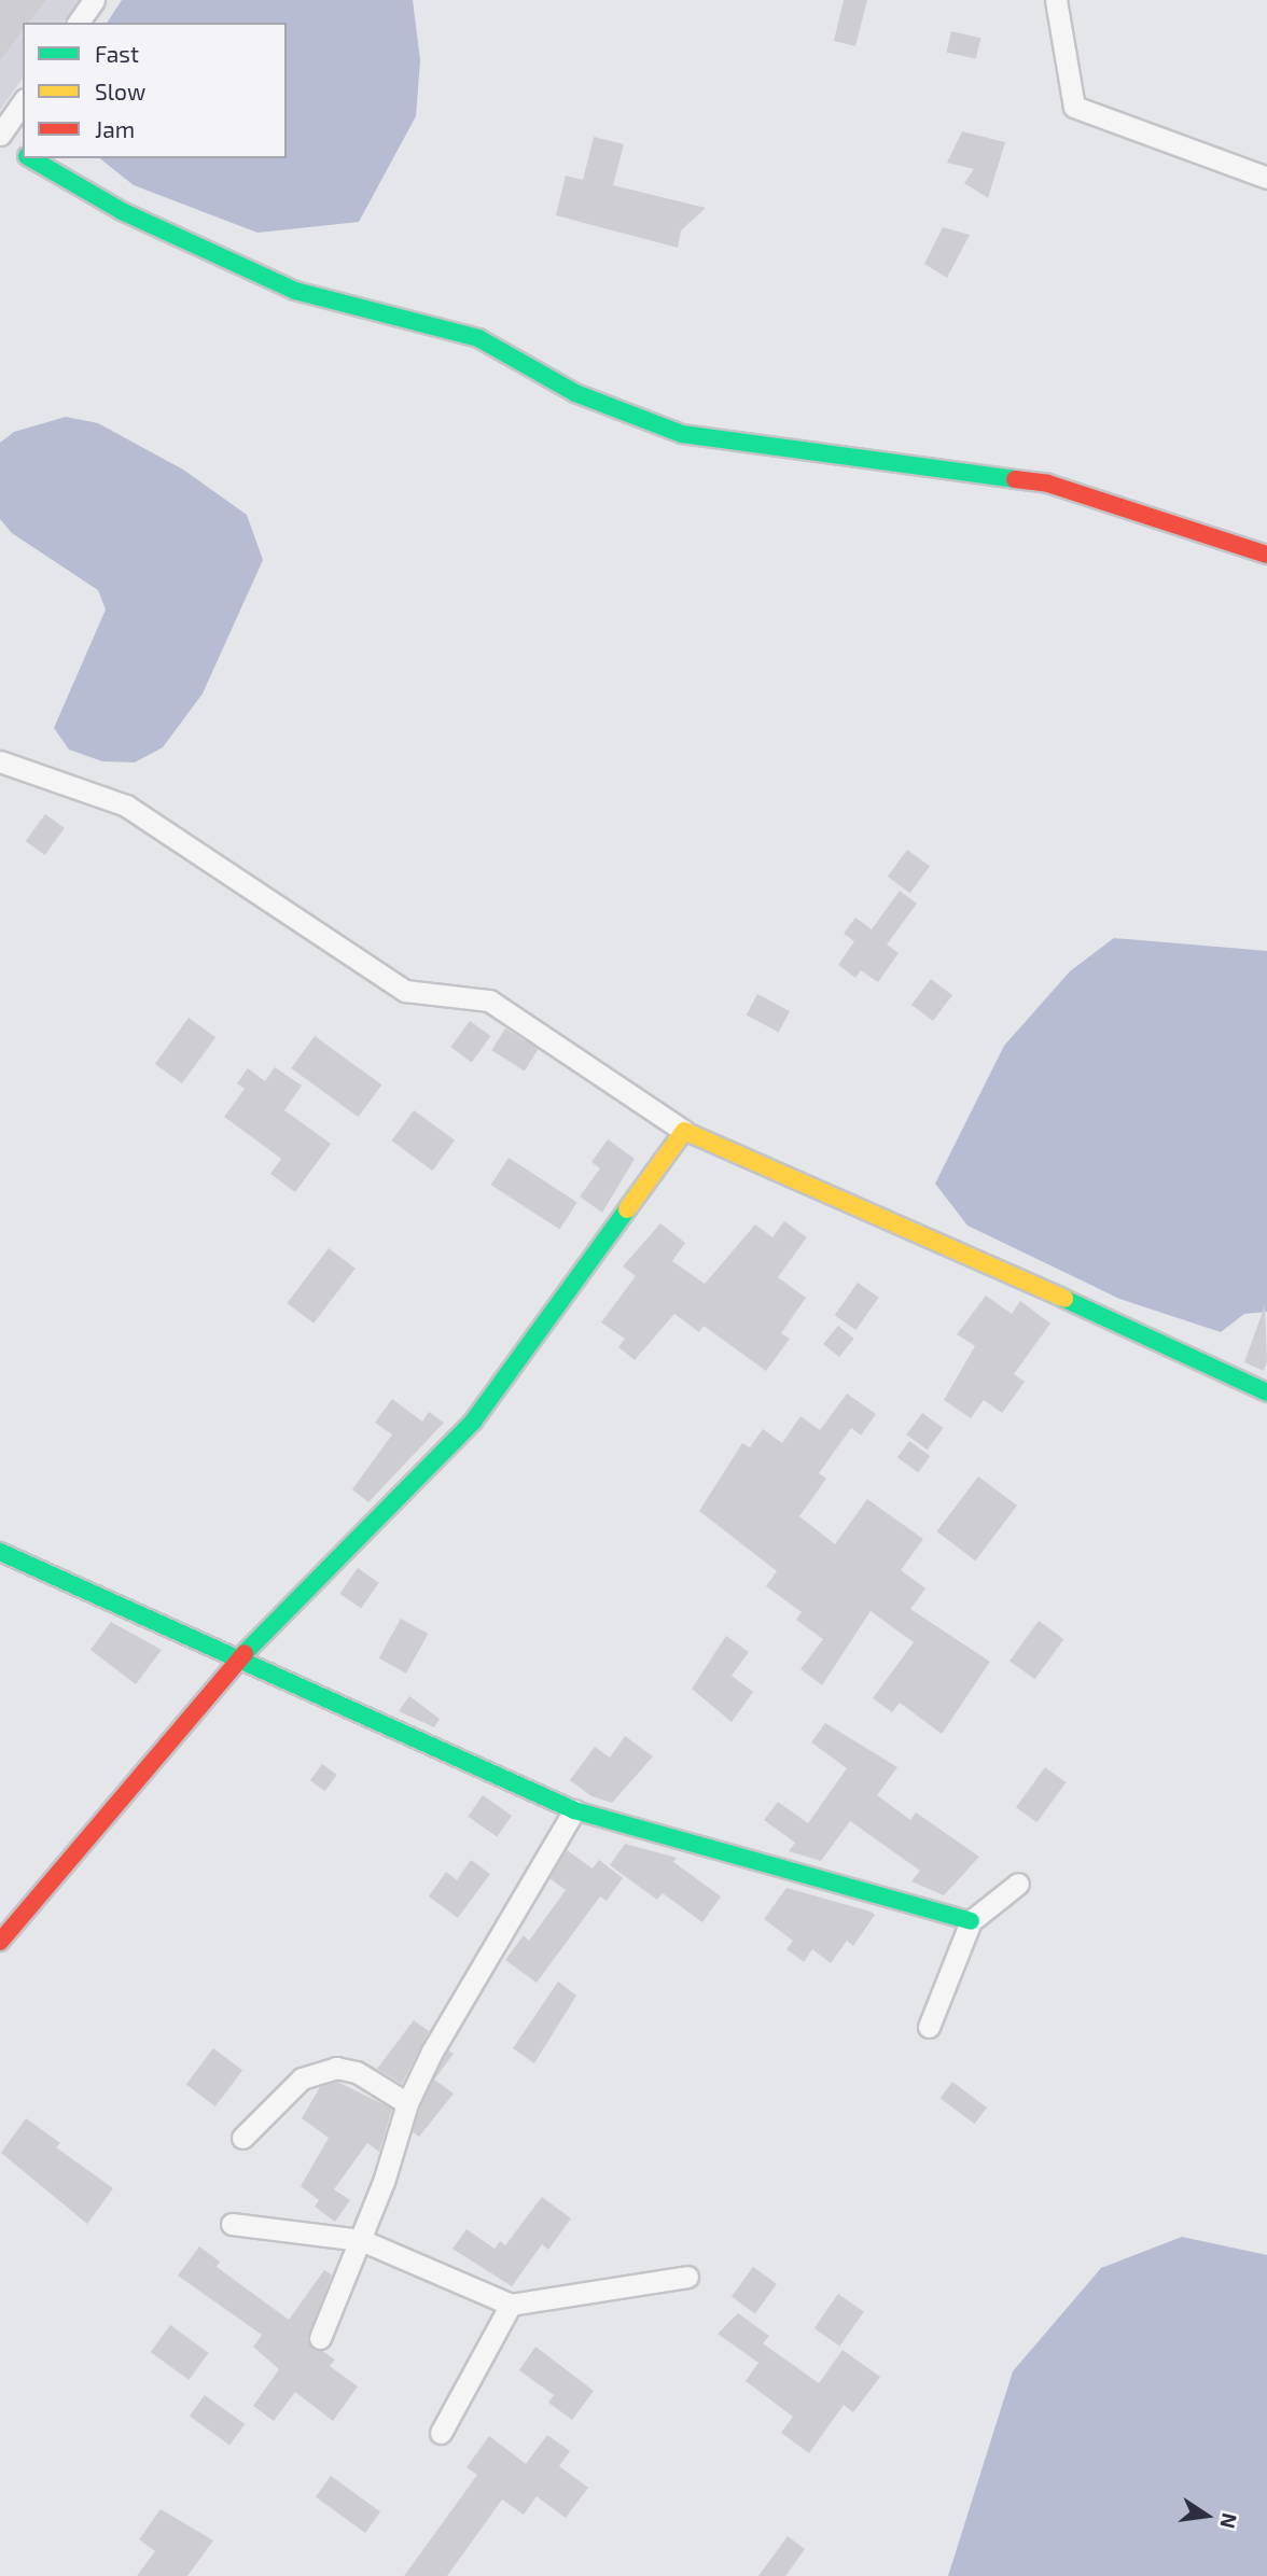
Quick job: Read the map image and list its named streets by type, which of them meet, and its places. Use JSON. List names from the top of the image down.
{
  "legend": ["Fast", "Slow", "Jam"],
  "north": "right"
}
